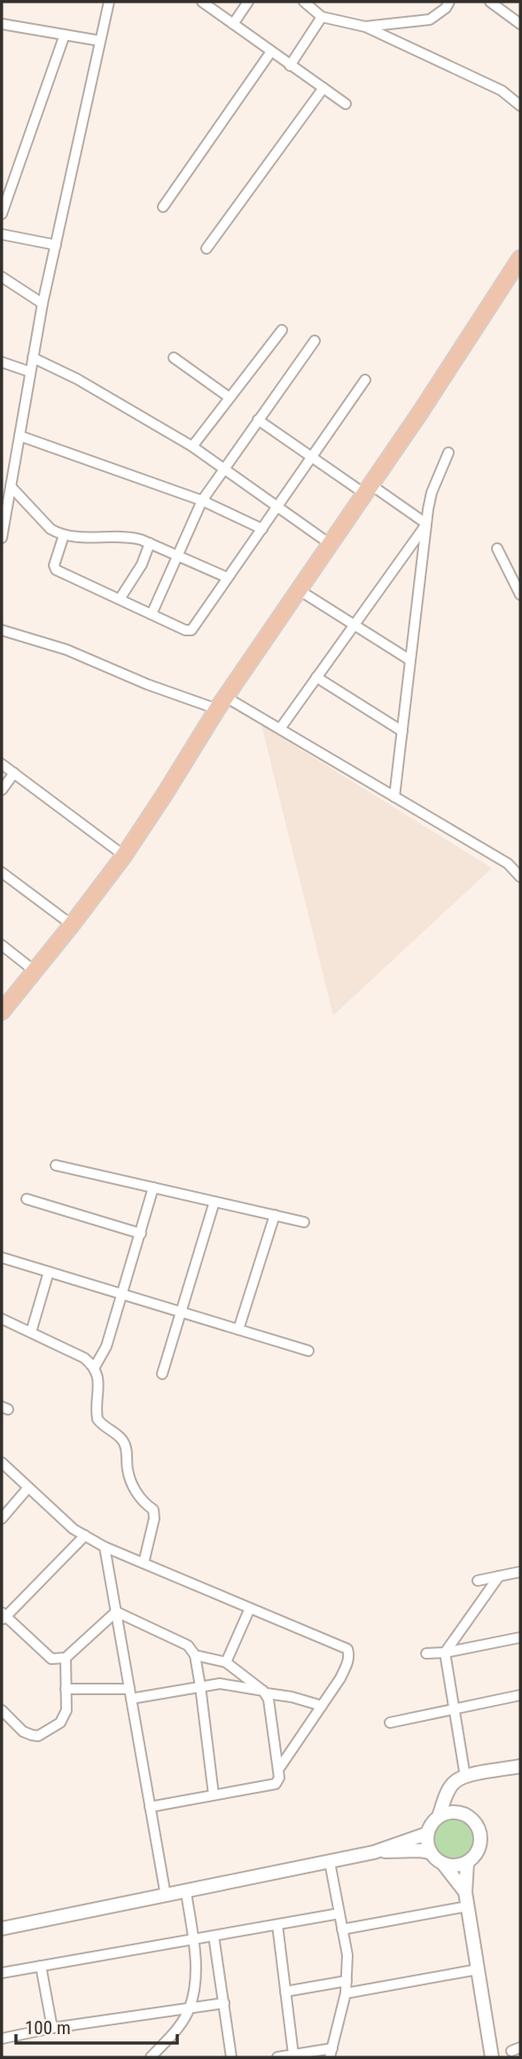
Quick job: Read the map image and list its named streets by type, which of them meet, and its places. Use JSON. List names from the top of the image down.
{
  "scale_bar": "100 m"
}
